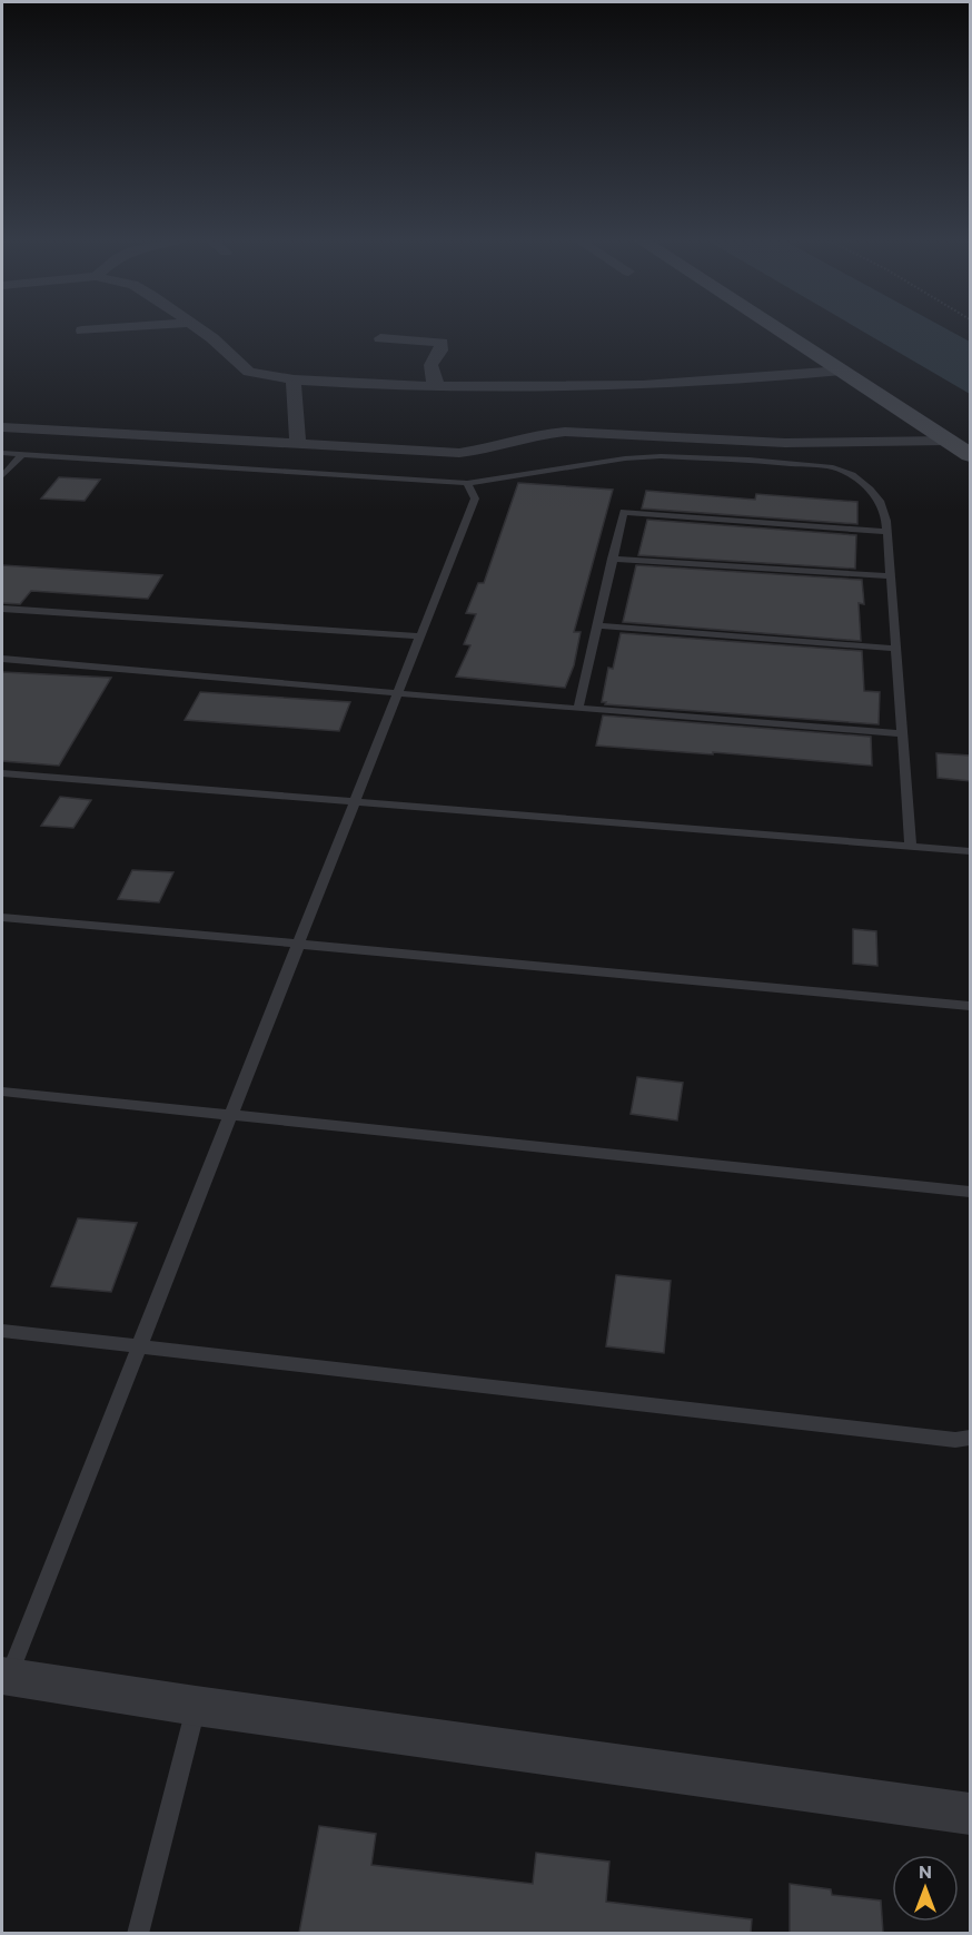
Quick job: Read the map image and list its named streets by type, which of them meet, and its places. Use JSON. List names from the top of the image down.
{
  "north": "top"
}
